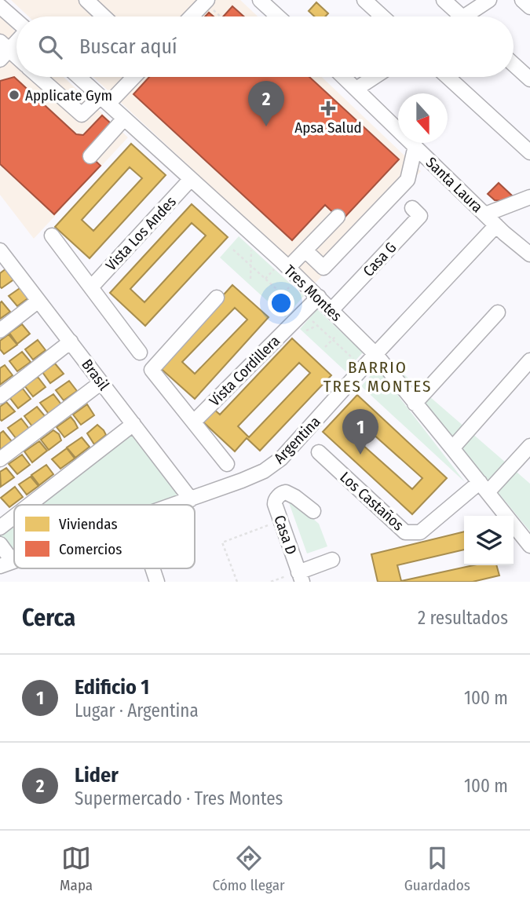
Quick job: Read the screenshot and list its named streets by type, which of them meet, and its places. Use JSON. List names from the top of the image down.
{
  "streets": {
    "street": [
      "Santa Laura",
      "Vista Los Andes",
      "Casa G",
      "Tres Montes",
      "Vista Cordillera",
      "Brasil",
      "Argentina",
      "Los Castaños",
      "Casa D"
    ]
  },
  "crossings": [
    ["Santa Laura", "Argentina"],
    ["Vista Los Andes", "Tres Montes"],
    ["Casa G", "Tres Montes"],
    ["Tres Montes", "Vista Cordillera"],
    ["Tres Montes", "Argentina"],
    ["Tres Montes", "Los Castaños"],
    ["Brasil", "Argentina"]
  ],
  "districts": ["BARRIO TRES MONTES"],
  "places": {
    "other": ["Applicate Gym"],
    "health": ["Apsa Salud"]
  },
  "legend": ["Viviendas", "Comercios"],
  "north": "bottom",
  "page": {
    "search": "Buscar aquí",
    "pins": ["2", "1"],
    "heading": ["Cerca", "2 resultados"],
    "list": [
      {
        "mark": "1",
        "name": "Edificio 1",
        "note": "Lugar · Argentina",
        "value": "100 m"
      },
      {
        "mark": "2",
        "name": "Lider",
        "note": "Supermercado · Tres Montes",
        "value": "100 m"
      }
    ],
    "nav": ["Mapa", "Cómo llegar", "Guardados"]
  }
}
